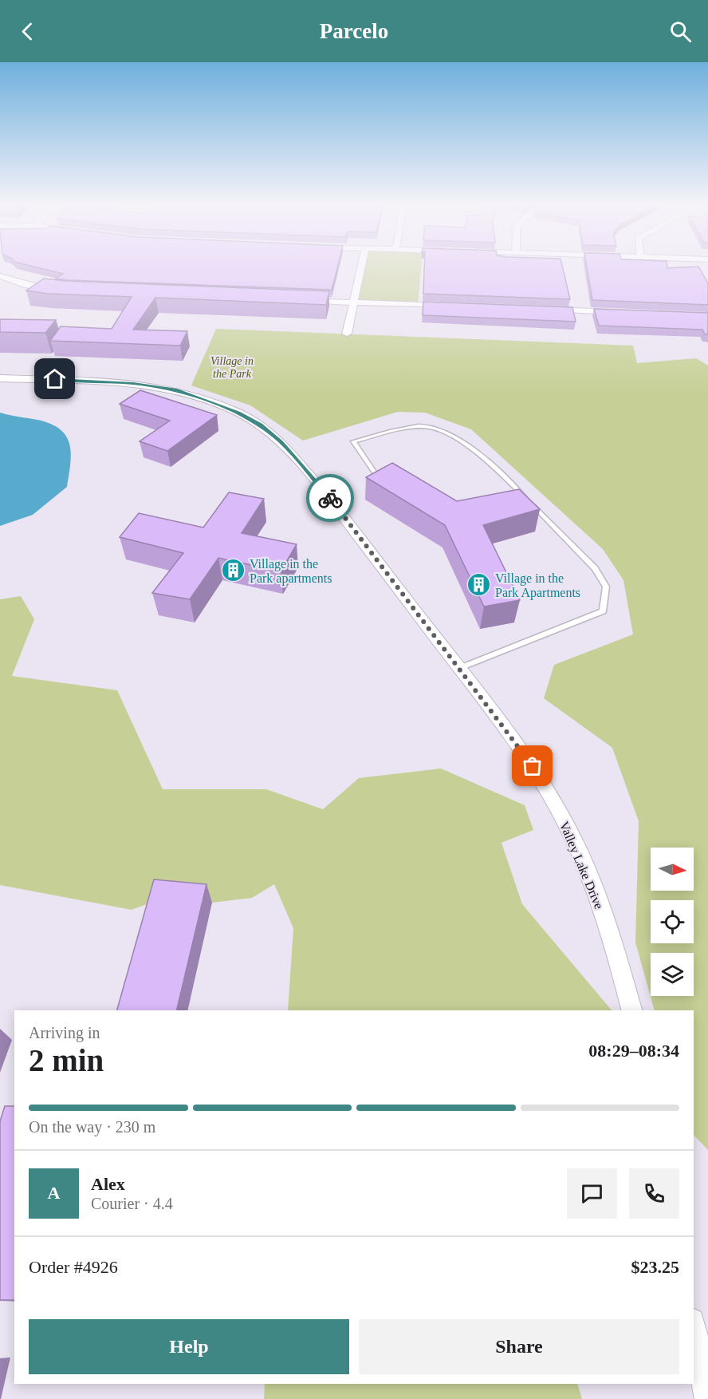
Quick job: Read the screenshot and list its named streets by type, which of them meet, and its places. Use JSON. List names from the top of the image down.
{
  "streets": {
    "street": ["Valley Lake Drive"]
  },
  "parks": ["Village in the Park"],
  "places": {
    "building": ["Village in the Park apartments", "Village in the Park Apartments"]
  },
  "north": "right",
  "page": {
    "header": "Parcelo",
    "heading": ["2 min", "Arriving in", "08:29–08:34"],
    "panel": [
      "Alex",
      "Courier · 4.4",
      "Order #4926",
      "$23.25"
    ],
    "bar": "On the way · 230 m",
    "round": "A",
    "buttons": ["Help", "Share"]
  }
}
